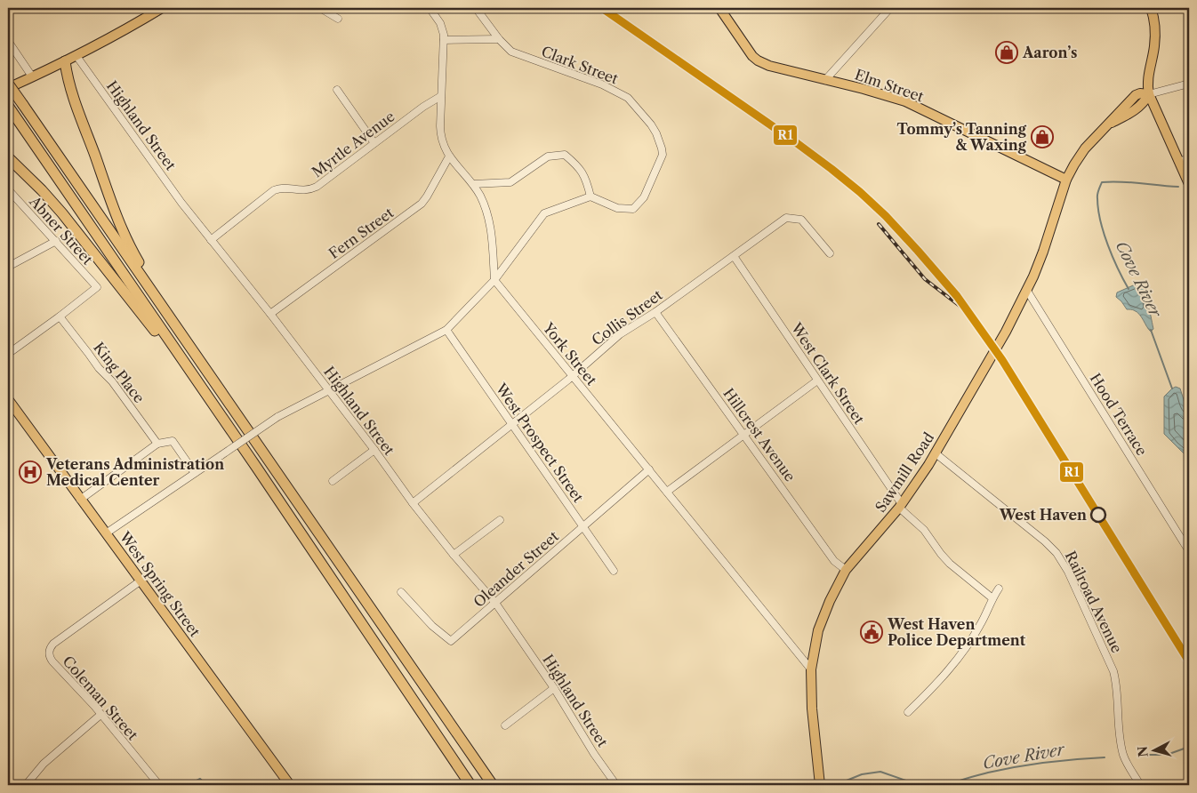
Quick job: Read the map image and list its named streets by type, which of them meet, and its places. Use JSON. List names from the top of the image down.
{
  "streets": {
    "main road": ["Elm Street", "Sawmill Road", "West Spring Street"],
    "street": [
      "Clark Street",
      "Highland Street",
      "Myrtle Avenue",
      "Abner Street",
      "Fern Street",
      "Collis Street",
      "York Street",
      "King Place",
      "West Clark Street",
      "Hood Terrace",
      "Hillcrest Avenue",
      "West Prospect Street",
      "Oleander Street",
      "Railroad Avenue",
      "Coleman Street"
    ]
  },
  "crossings": [
    ["Elm Street", "Sawmill Road"],
    ["Highland Street", "Myrtle Avenue"],
    ["Highland Street", "Fern Street"],
    ["Highland Street", "Collis Street"],
    ["Highland Street", "Oleander Street"],
    ["Abner Street", "King Place"],
    ["Collis Street", "York Street"],
    ["Collis Street", "West Clark Street"],
    ["Collis Street", "Hillcrest Avenue"],
    ["Collis Street", "West Prospect Street"],
    ["York Street", "Sawmill Road"],
    ["York Street", "Oleander Street"],
    ["West Clark Street", "Sawmill Road"],
    ["Hood Terrace", "Sawmill Road"],
    ["Hillcrest Avenue", "Sawmill Road"],
    ["West Prospect Street", "Oleander Street"],
    ["Sawmill Road", "Railroad Avenue"],
    ["West Spring Street", "Coleman Street"]
  ],
  "water": ["Cove River"],
  "places": {
    "shop": ["Aaron’s", "Tommy’s Tanning & Waxing"],
    "hospital": ["Veterans Administration Medical Center"],
    "other": ["West Haven"],
    "public building": ["West Haven Police Department"]
  },
  "lines": ["transit line R1"],
  "north": "left"
}
